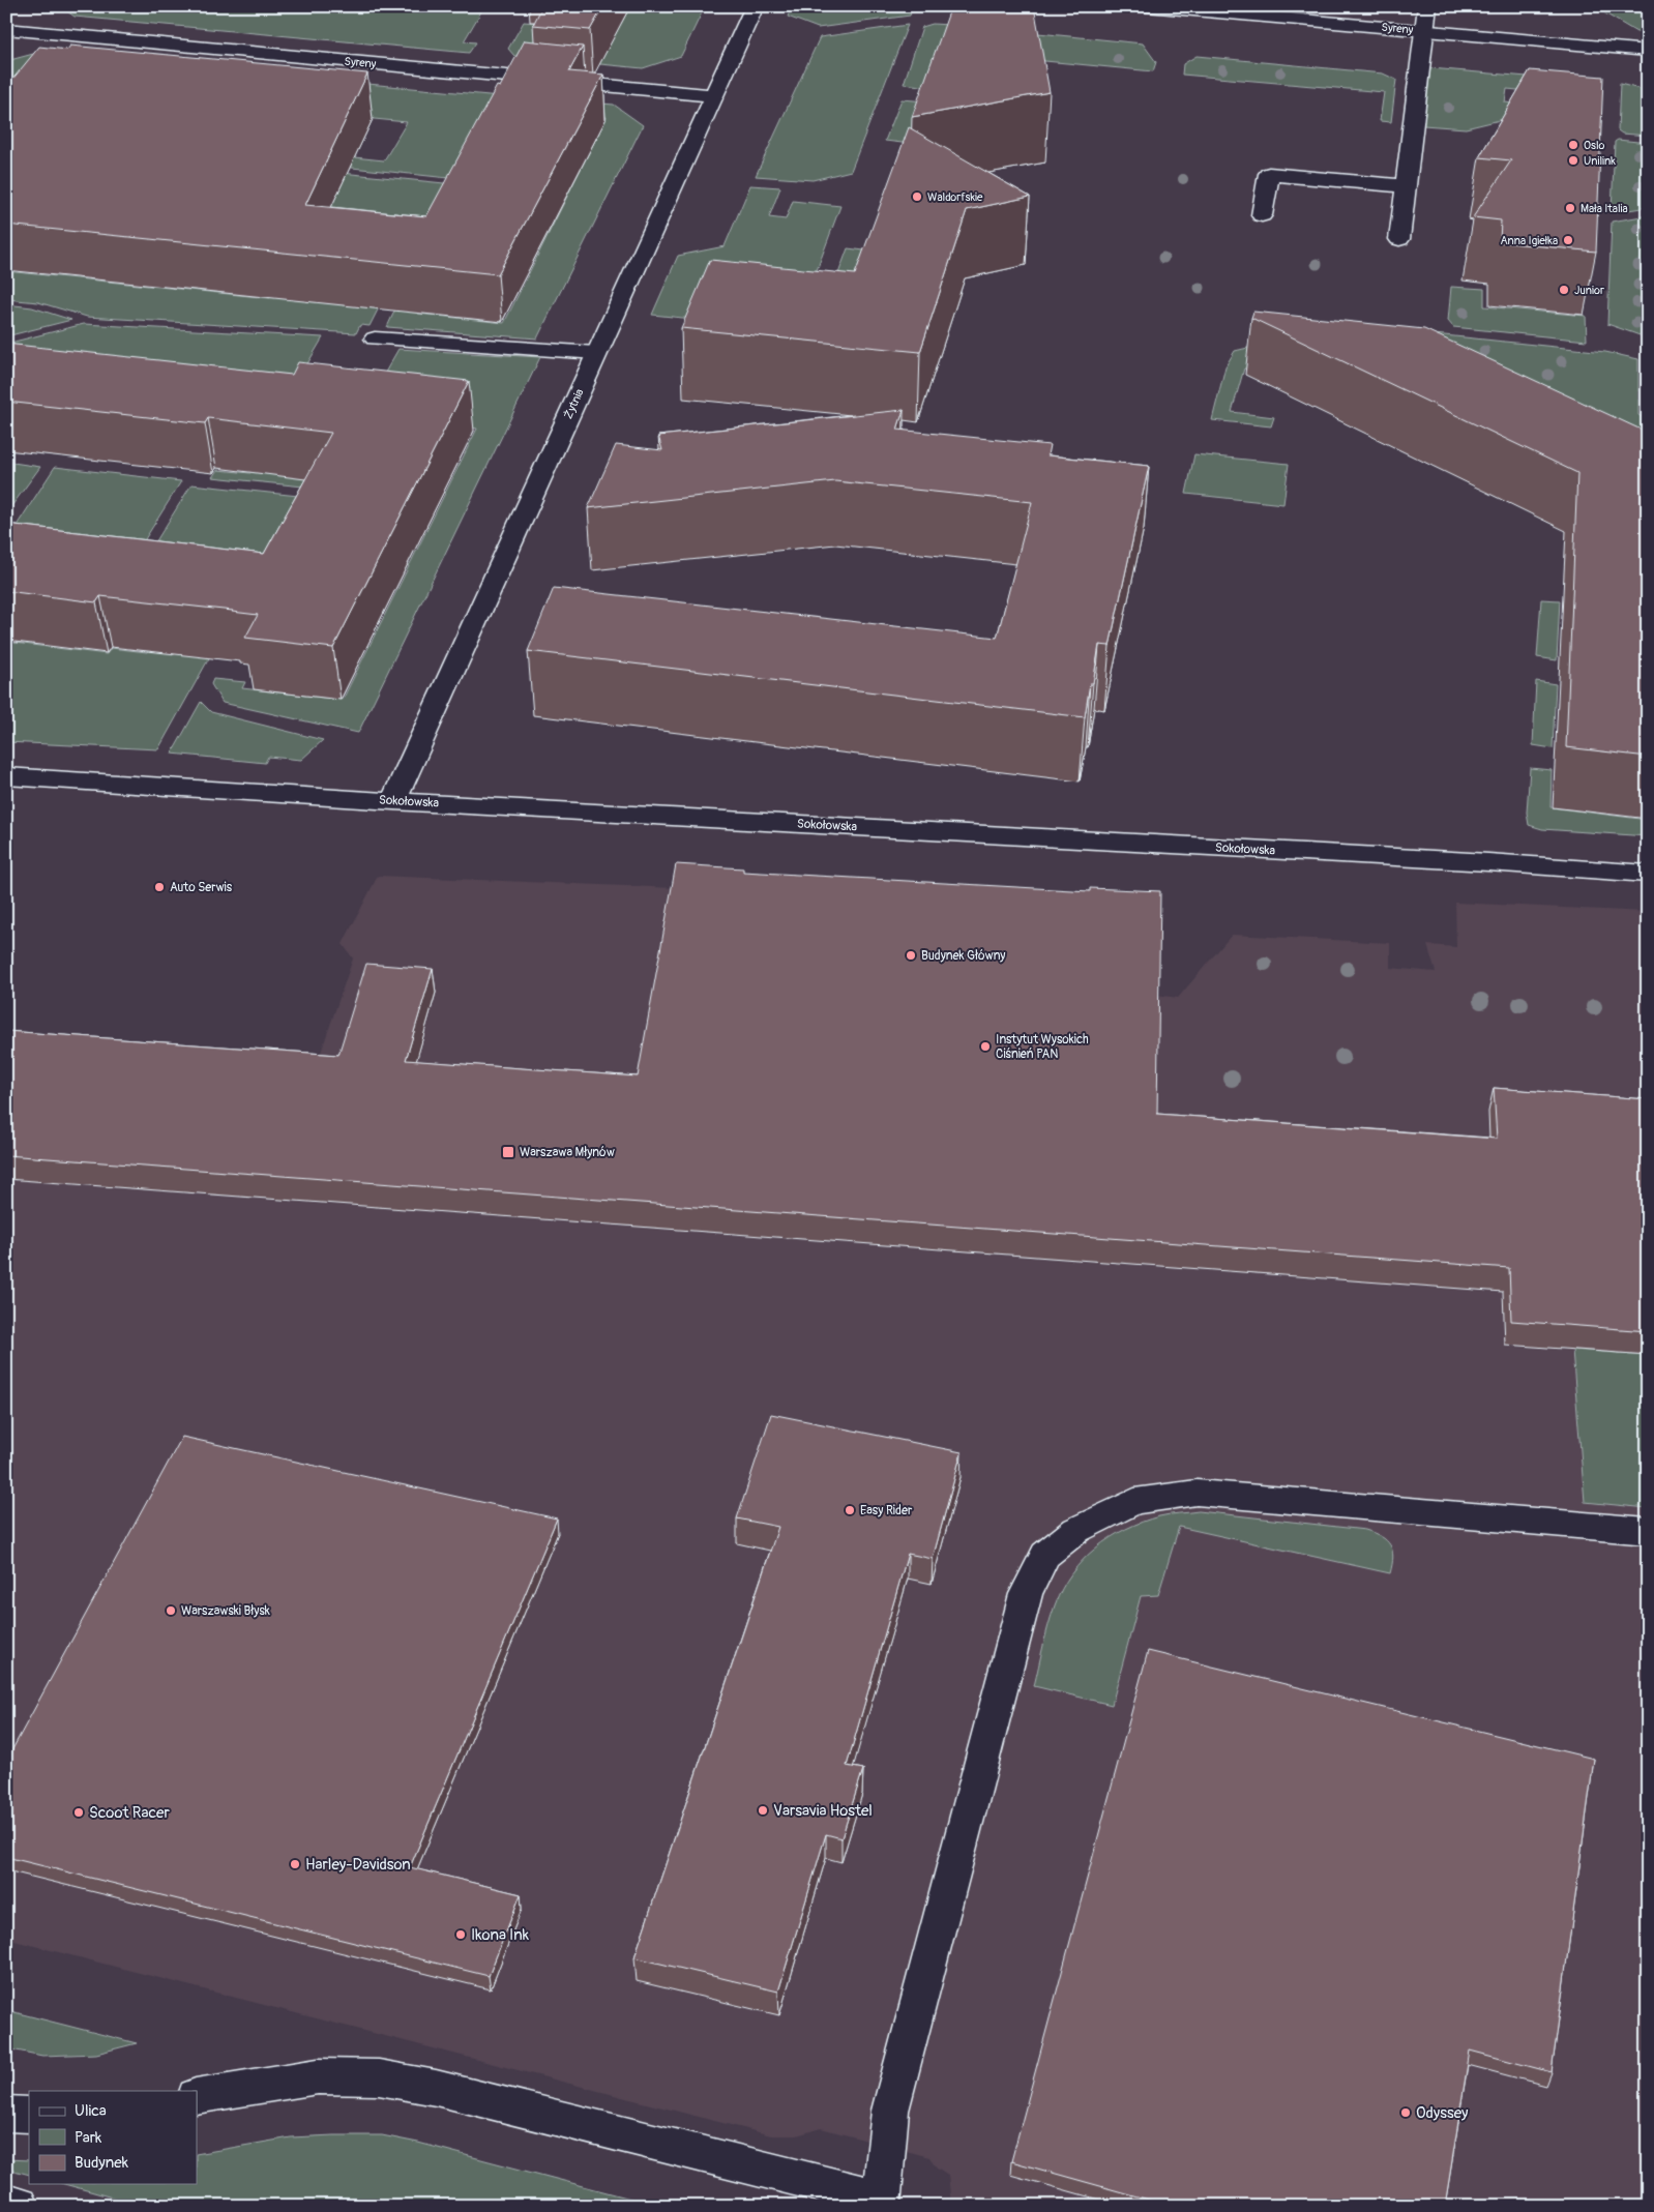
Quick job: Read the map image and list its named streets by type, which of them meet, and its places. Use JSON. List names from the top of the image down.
{
  "streets": {
    "street": ["Syreny", "Żytnia", "Sokołowska"]
  },
  "crossings": [
    ["Syreny", "Żytnia"],
    ["Żytnia", "Sokołowska"]
  ],
  "places": {
    "other": [
      "Oslo",
      "Unilink",
      "Waldorfskie",
      "Mała Italia",
      "Anna Igiełka",
      "Junior",
      "Auto Serwis",
      "Budynek Główny",
      "Instytut Wysokich Ciśnień PAN",
      "Easy Rider",
      "Warszawski Błysk",
      "Varsavia Hostel",
      "Scoot Racer",
      "Harley-Davidson",
      "Ikona Ink",
      "Odyssey"
    ],
    "transit": ["Warszawa Młynów"]
  },
  "legend": ["Ulica", "Park", "Budynek"]
}
